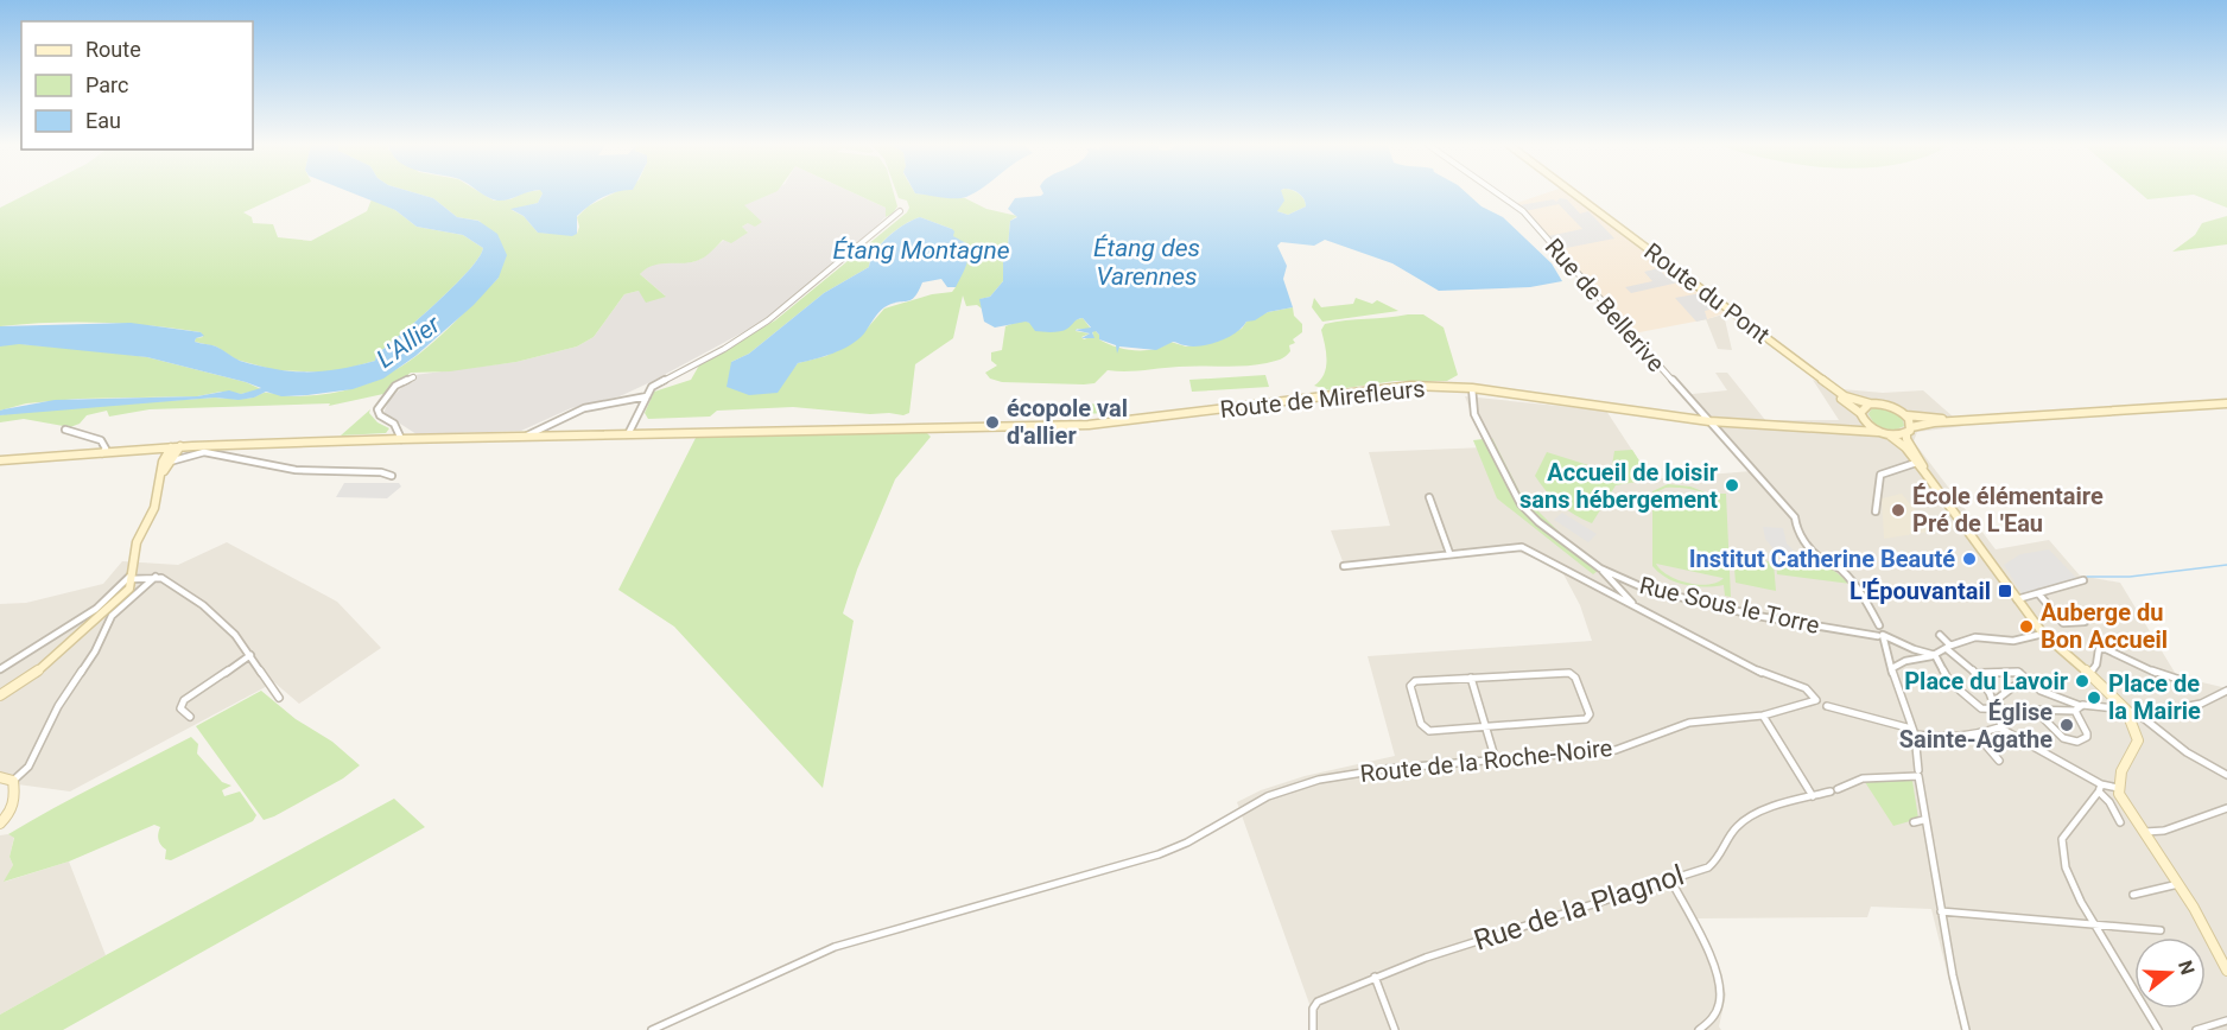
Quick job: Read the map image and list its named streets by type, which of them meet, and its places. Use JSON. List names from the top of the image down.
{
  "streets": {
    "street": [
      "Route du Pont",
      "Rue de Bellerive",
      "Route de Mirefleurs",
      "Rue Sous le Torre",
      "Route de la Roche-Noire",
      "Rue de la Plagnol"
    ]
  },
  "crossings": [
    ["Route du Pont", "Route de Mirefleurs"],
    ["Rue de Bellerive", "Route de Mirefleurs"],
    ["Route de Mirefleurs", "Rue Sous le Torre"]
  ],
  "water": ["Étang des Varennes", "Étang Montagne", "L'Allier"],
  "places": {
    "other": [
      "écopole val d'allier",
      "Accueil de loisir sans hébergement",
      "École élémentaire Pré de L'Eau",
      "Institut Catherine Beauté",
      "Auberge du Bon Accueil",
      "Place du Lavoir",
      "Place de la Mairie",
      "Église Sainte-Agathe"
    ],
    "transit": ["L'Épouvantail"]
  },
  "legend": ["Route", "Parc", "Eau"],
  "north": "right"
}
